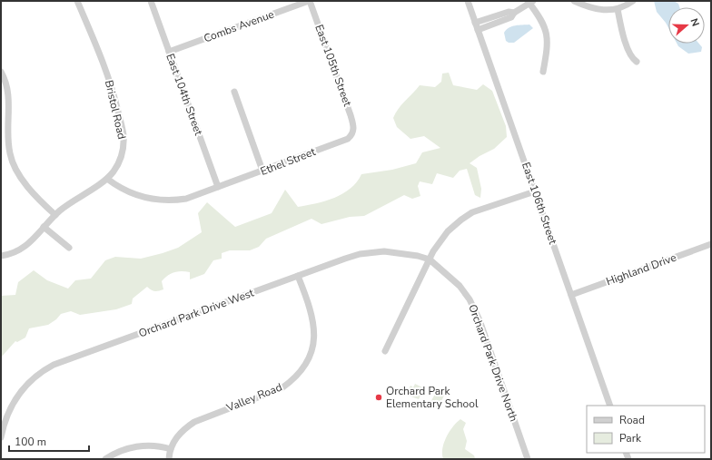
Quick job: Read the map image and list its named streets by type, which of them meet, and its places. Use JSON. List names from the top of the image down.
{
  "streets": {
    "street": [
      "Combs Avenue",
      "East 105th Street",
      "East 104th Street",
      "Bristol Road",
      "Ethel Street",
      "East 106th Street",
      "Highland Drive",
      "Orchard Park Drive West",
      "Orchard Park Drive North",
      "Valley Road"
    ]
  },
  "crossings": [
    ["Combs Avenue", "East 105th Street"],
    ["Combs Avenue", "East 104th Street"],
    ["East 105th Street", "Ethel Street"],
    ["East 104th Street", "Ethel Street"],
    ["Bristol Road", "Ethel Street"],
    ["East 106th Street", "Highland Drive"],
    ["Orchard Park Drive West", "Orchard Park Drive North"],
    ["Orchard Park Drive West", "Valley Road"]
  ],
  "places": ["Orchard Park Elementary School"],
  "legend": ["Road", "Park"],
  "scale_bar": "100 m",
  "north": "right"
}
